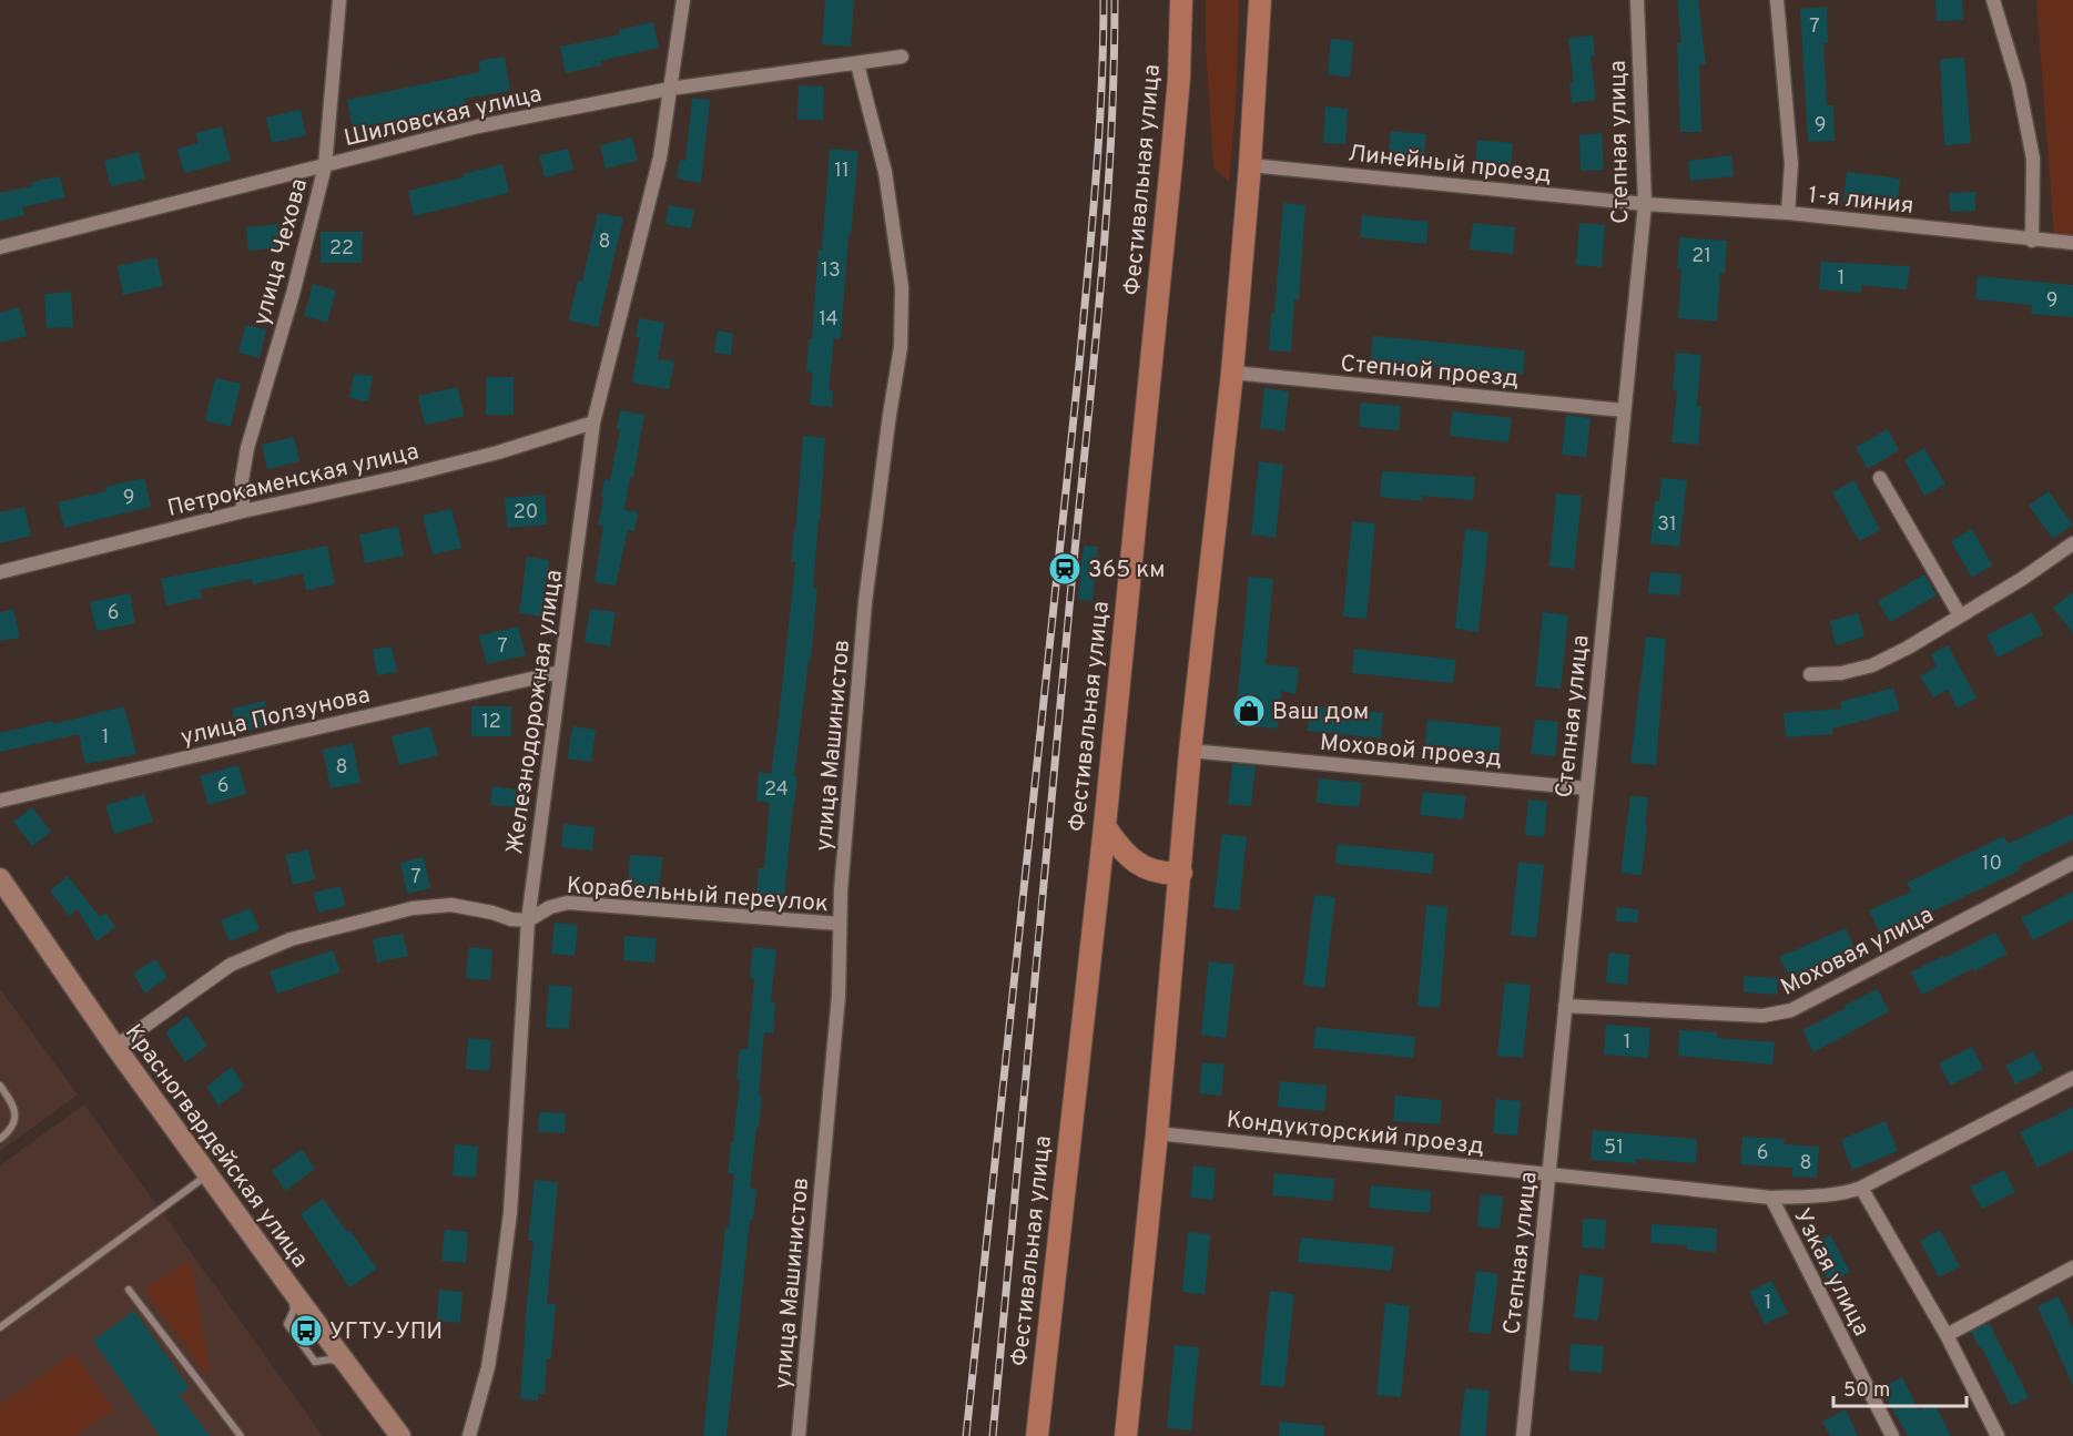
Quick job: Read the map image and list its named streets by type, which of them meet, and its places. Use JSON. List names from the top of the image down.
{
  "streets": {
    "main road": ["Фестивальная улица", "Красногвардейская улица"],
    "street": [
      "Шиловская улица",
      "Степная улица",
      "Линейный проезд",
      "1-я линия",
      "улица Чехова",
      "Степной проезд",
      "Петрокаменская улица",
      "Железнодорожная улица",
      "улица Ползунова",
      "улица Машинистов",
      "Моховой проезд",
      "Корабельный переулок",
      "Моховая улица",
      "Кондукторский проезд",
      "Узкая улица"
    ]
  },
  "crossings": [
    ["Шиловская улица", "улица Чехова"],
    ["Шиловская улица", "Железнодорожная улица"],
    ["Шиловская улица", "улица Машинистов"],
    ["Степная улица", "Линейный проезд"],
    ["Степная улица", "1-я линия"],
    ["Степная улица", "Степной проезд"],
    ["Степная улица", "Моховой проезд"],
    ["Степная улица", "Моховая улица"],
    ["Степная улица", "Кондукторский проезд"],
    ["Линейный проезд", "1-я линия"],
    ["улица Чехова", "Петрокаменская улица"],
    ["Петрокаменская улица", "Железнодорожная улица"],
    ["Железнодорожная улица", "улица Ползунова"],
    ["Железнодорожная улица", "Корабельный переулок"],
    ["улица Машинистов", "Корабельный переулок"],
    ["Кондукторский проезд", "Узкая улица"]
  ],
  "places": {
    "station": ["365 км"],
    "shop": ["Ваш дом"],
    "bus stop": ["УГТУ-УПИ"]
  },
  "house_numbers": [
    "7",
    "9",
    "11",
    "8",
    "22",
    "21",
    "13",
    "1",
    "9",
    "14",
    "9",
    "20",
    "31",
    "6",
    "7",
    "12",
    "1",
    "8",
    "6",
    "24",
    "10",
    "7",
    "1",
    "51",
    "6",
    "8",
    "1"
  ],
  "scale_bar": "50 m"
}
